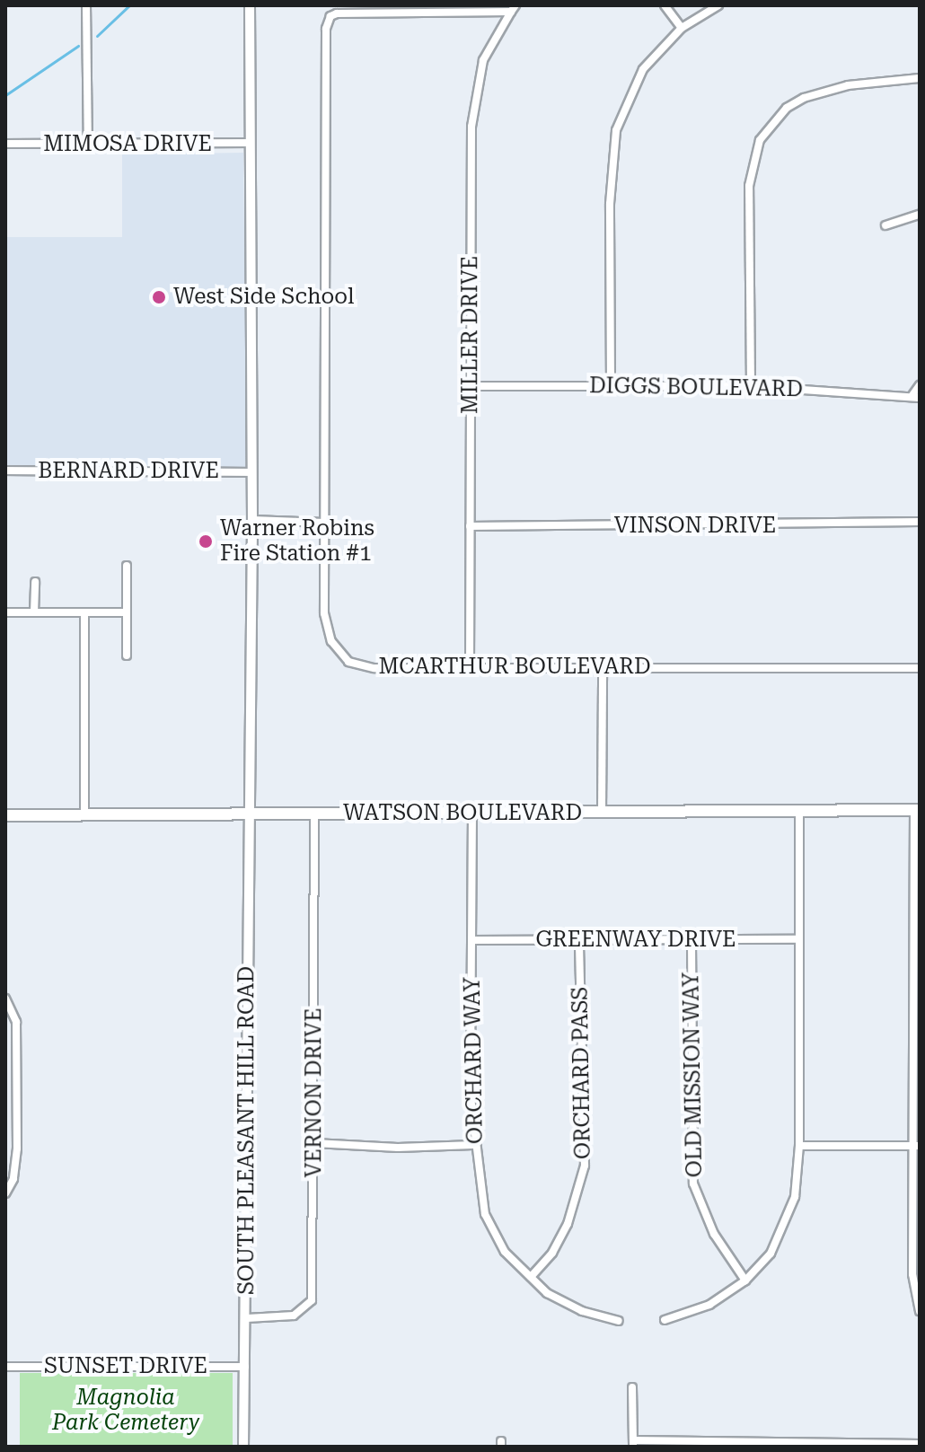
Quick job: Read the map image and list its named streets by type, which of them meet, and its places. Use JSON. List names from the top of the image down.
{
  "streets": {
    "main road": ["WATSON BOULEVARD"],
    "street": [
      "MIMOSA DRIVE",
      "MILLER DRIVE",
      "DIGGS BOULEVARD",
      "BERNARD DRIVE",
      "VINSON DRIVE",
      "MCARTHUR BOULEVARD",
      "GREENWAY DRIVE",
      "ORCHARD WAY",
      "ORCHARD PASS",
      "OLD MISSION WAY",
      "VERNON DRIVE",
      "SOUTH PLEASANT HILL ROAD",
      "SUNSET DRIVE"
    ]
  },
  "crossings": [
    ["MIMOSA DRIVE", "SOUTH PLEASANT HILL ROAD"],
    ["MILLER DRIVE", "DIGGS BOULEVARD"],
    ["MILLER DRIVE", "VINSON DRIVE"],
    ["MILLER DRIVE", "MCARTHUR BOULEVARD"],
    ["BERNARD DRIVE", "SOUTH PLEASANT HILL ROAD"],
    ["WATSON BOULEVARD", "ORCHARD WAY"],
    ["WATSON BOULEVARD", "VERNON DRIVE"],
    ["WATSON BOULEVARD", "SOUTH PLEASANT HILL ROAD"],
    ["GREENWAY DRIVE", "ORCHARD WAY"],
    ["GREENWAY DRIVE", "ORCHARD PASS"],
    ["GREENWAY DRIVE", "OLD MISSION WAY"],
    ["ORCHARD WAY", "ORCHARD PASS"],
    ["VERNON DRIVE", "SOUTH PLEASANT HILL ROAD"],
    ["SOUTH PLEASANT HILL ROAD", "SUNSET DRIVE"]
  ],
  "parks": ["Magnolia Park Cemetery"],
  "places": ["West Side School", "Warner Robins Fire Station #1"]
}
